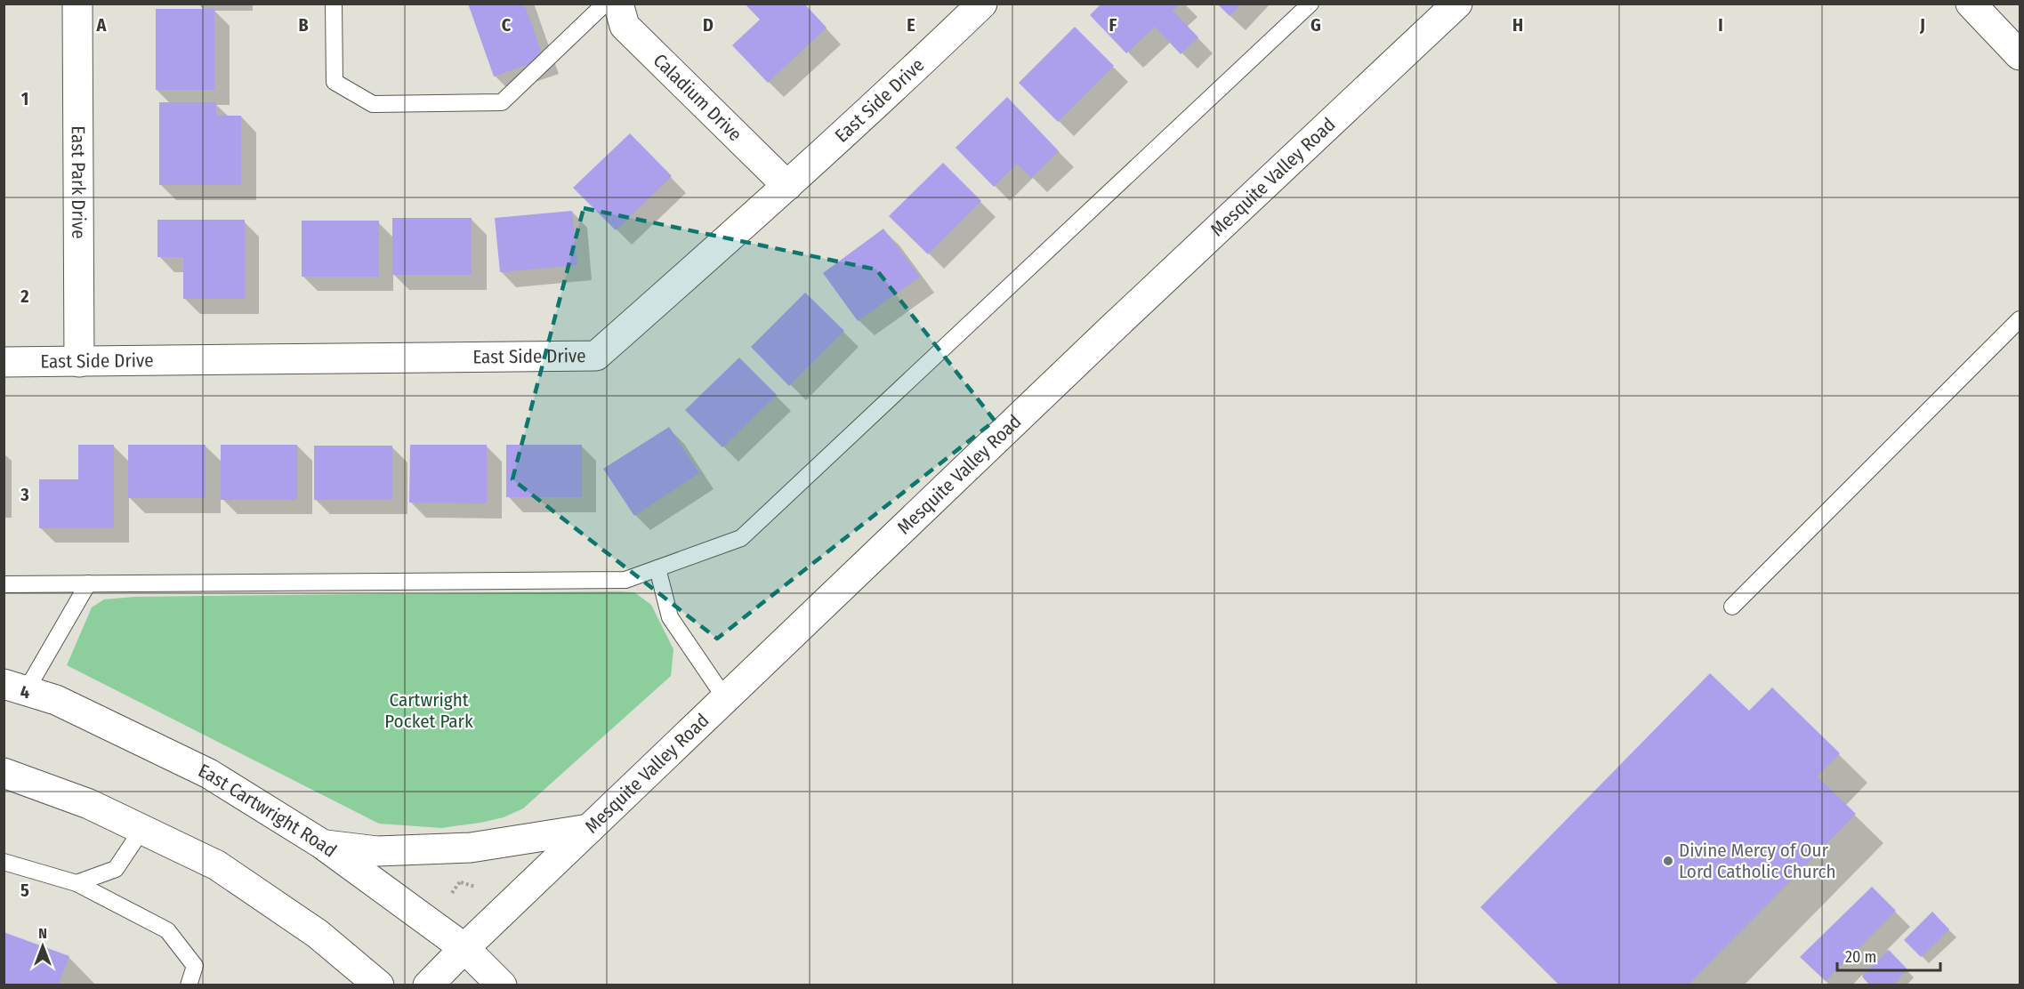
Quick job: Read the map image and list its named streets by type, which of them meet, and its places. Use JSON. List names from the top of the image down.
{
  "streets": {
    "street": [
      "Caladium Drive",
      "East Side Drive",
      "Mesquite Valley Road",
      "East Park Drive",
      "East Cartwright Road"
    ]
  },
  "crossings": [
    ["Caladium Drive", "East Side Drive"],
    ["East Side Drive", "East Park Drive"],
    ["Mesquite Valley Road", "East Cartwright Road"]
  ],
  "parks": ["Cartwright Pocket Park"],
  "places": ["Divine Mercy of Our Lord Catholic Church"],
  "scale_bar": "20 m",
  "north": "top",
  "grid": {
    "columns": [
      "A",
      "B",
      "C",
      "D",
      "E",
      "F",
      "G",
      "H",
      "I",
      "J"
    ],
    "rows": [
      "1",
      "2",
      "3",
      "4",
      "5"
    ]
  }
}
